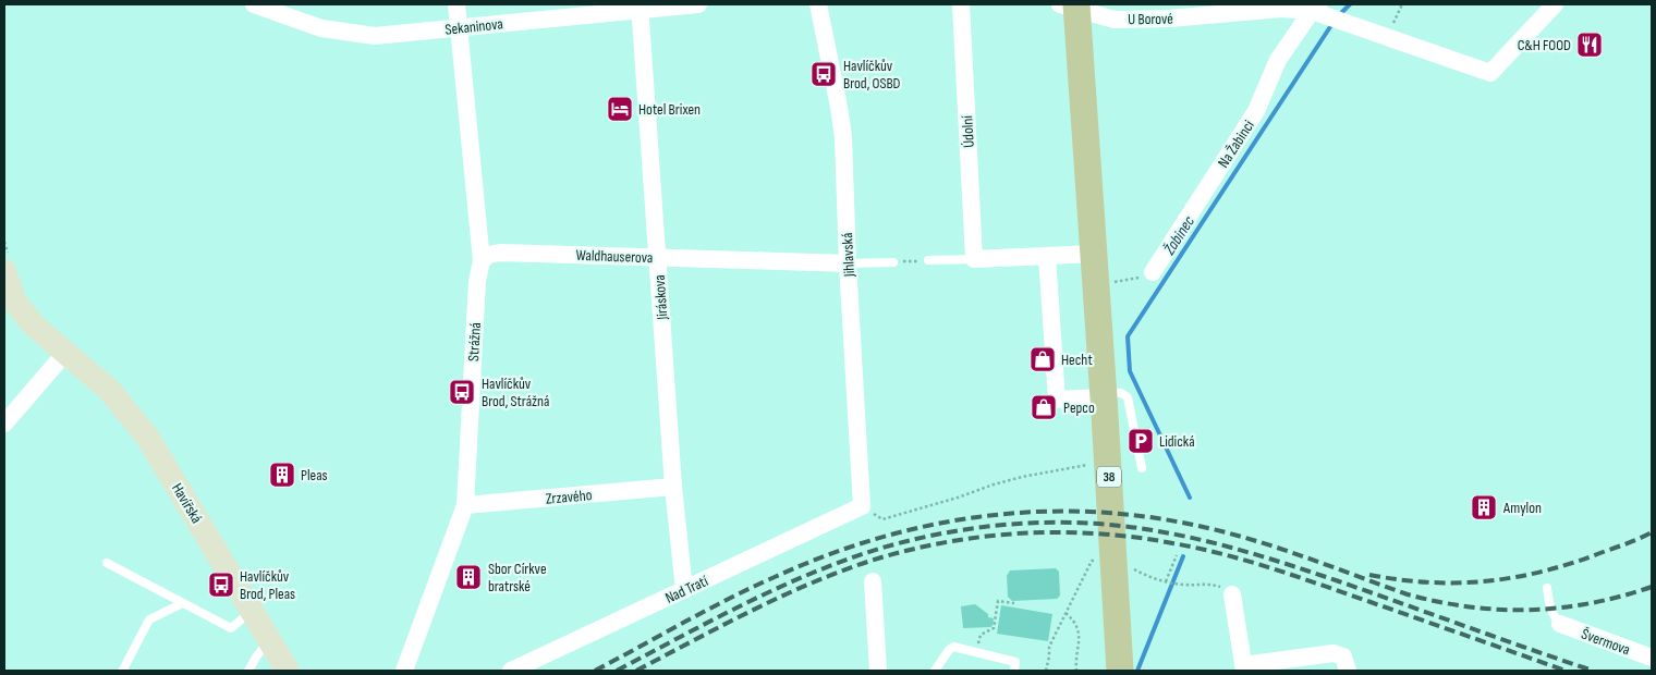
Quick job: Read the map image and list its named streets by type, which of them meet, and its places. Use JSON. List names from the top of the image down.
{
  "streets": {
    "main road": ["38"],
    "street": [
      "U Borové",
      "Sekaninova",
      "Údolní",
      "Na Žabinci",
      "Jihlavská",
      "Waldhauserova",
      "Jiráskova",
      "Strážná",
      "Zrzavého",
      "Havířská",
      "Nad Tratí",
      "Švermova"
    ]
  },
  "crossings": [
    ["U Borové", "Na Žabinci"],
    ["U Borové", "38"],
    ["Sekaninova", "Jiráskova"],
    ["Sekaninova", "Strážná"],
    ["Jihlavská", "Waldhauserova"],
    ["Jihlavská", "Nad Tratí"],
    ["Waldhauserova", "Jiráskova"],
    ["Waldhauserova", "Strážná"],
    ["Jiráskova", "Zrzavého"],
    ["Jiráskova", "Nad Tratí"],
    ["Strážná", "Zrzavého"]
  ],
  "water": ["Žabinec"],
  "places": {
    "restaurant": ["C&H FOOD"],
    "bus stop": ["Havlíčkův Brod, OSBD", "Havlíčkův Brod, Strážná", "Havlíčkův Brod, Pleas"],
    "hotel": ["Hotel Brixen"],
    "shop": ["Hecht", "Pepco"],
    "parking": ["Lidická"],
    "building": ["Pleas", "Amylon", "Sbor Církve bratrské"]
  }
}
